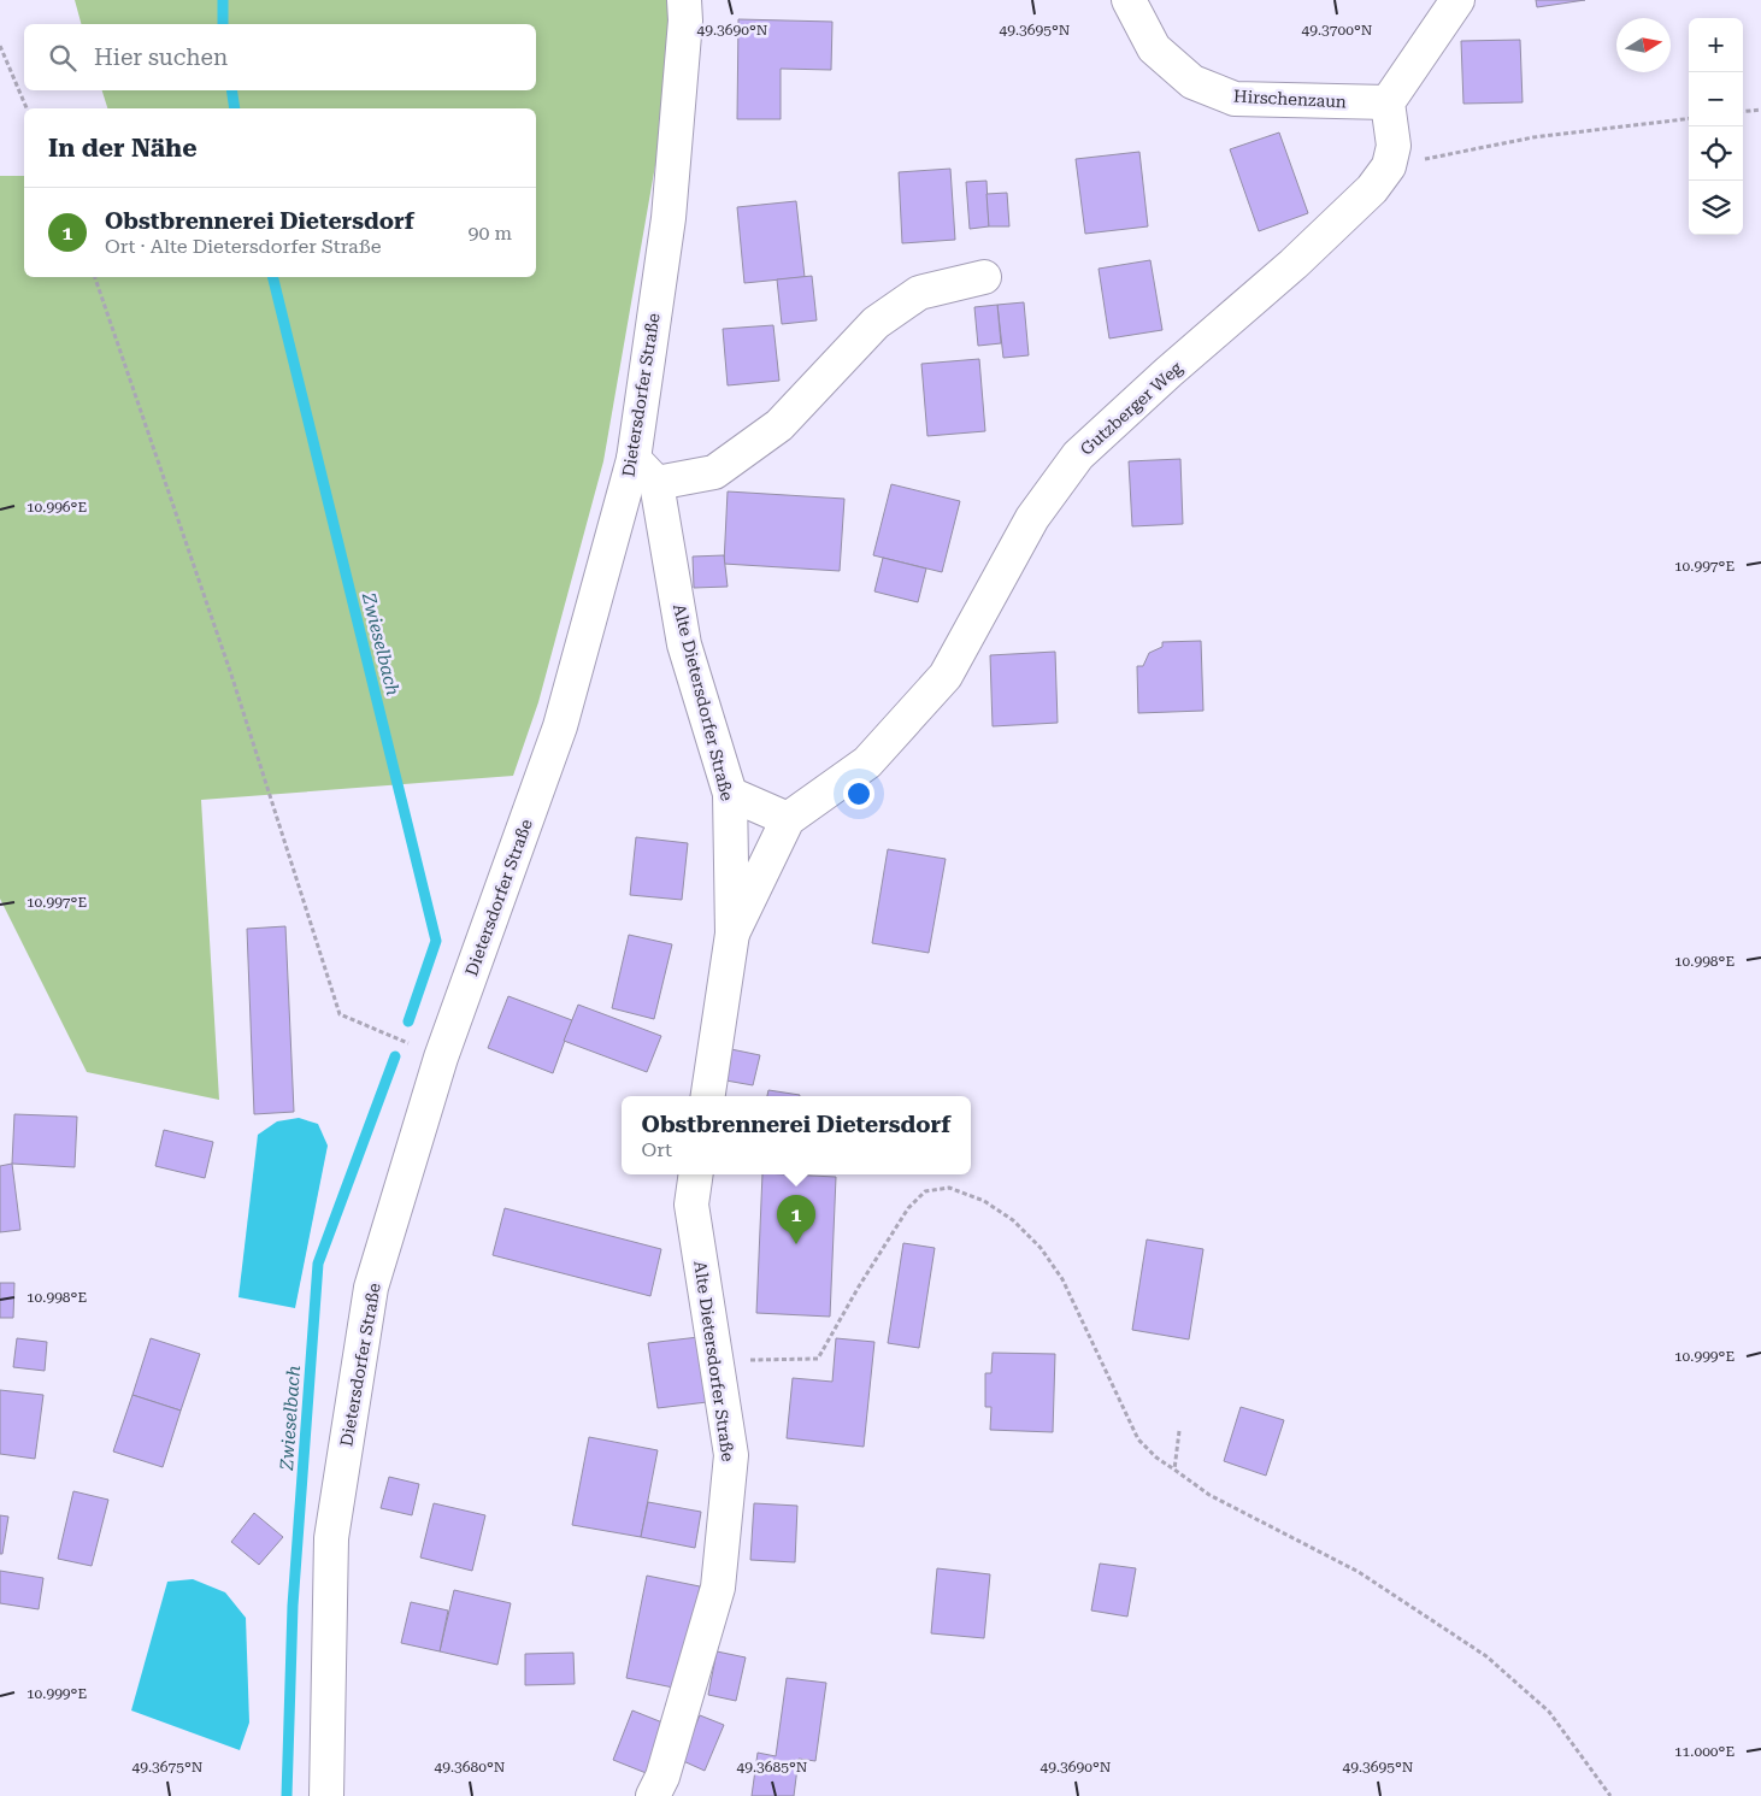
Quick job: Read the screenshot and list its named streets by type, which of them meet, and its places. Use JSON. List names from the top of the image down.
{
  "streets": {
    "street": [
      "Hirschenzaun",
      "Dietersdorfer Straße",
      "Gutzberger Weg",
      "Alte Dietersdorfer Straße"
    ]
  },
  "crossings": [
    ["Gutzberger Weg", "Alte Dietersdorfer Straße"]
  ],
  "water": ["Zwieselbach"],
  "north": "right",
  "page": {
    "map_buttons": ["+", "−"],
    "search": "Hier suchen",
    "heading": "In der Nähe",
    "list": [
      {
        "mark": "1",
        "name": "Obstbrennerei Dietersdorf",
        "note": "Ort · Alte Dietersdorfer Straße",
        "value": "90 m"
      }
    ],
    "popup": ["Obstbrennerei Dietersdorf", "Ort"],
    "pins": "1"
  },
  "coordinates": [
    "49.3690°N",
    "49.3695°N",
    "49.3700°N",
    "10.996°E",
    "10.997°E",
    "10.998°E",
    "10.999°E",
    "11.000°E",
    "49.3675°N",
    "49.3680°N",
    "49.3685°N"
  ]
}
